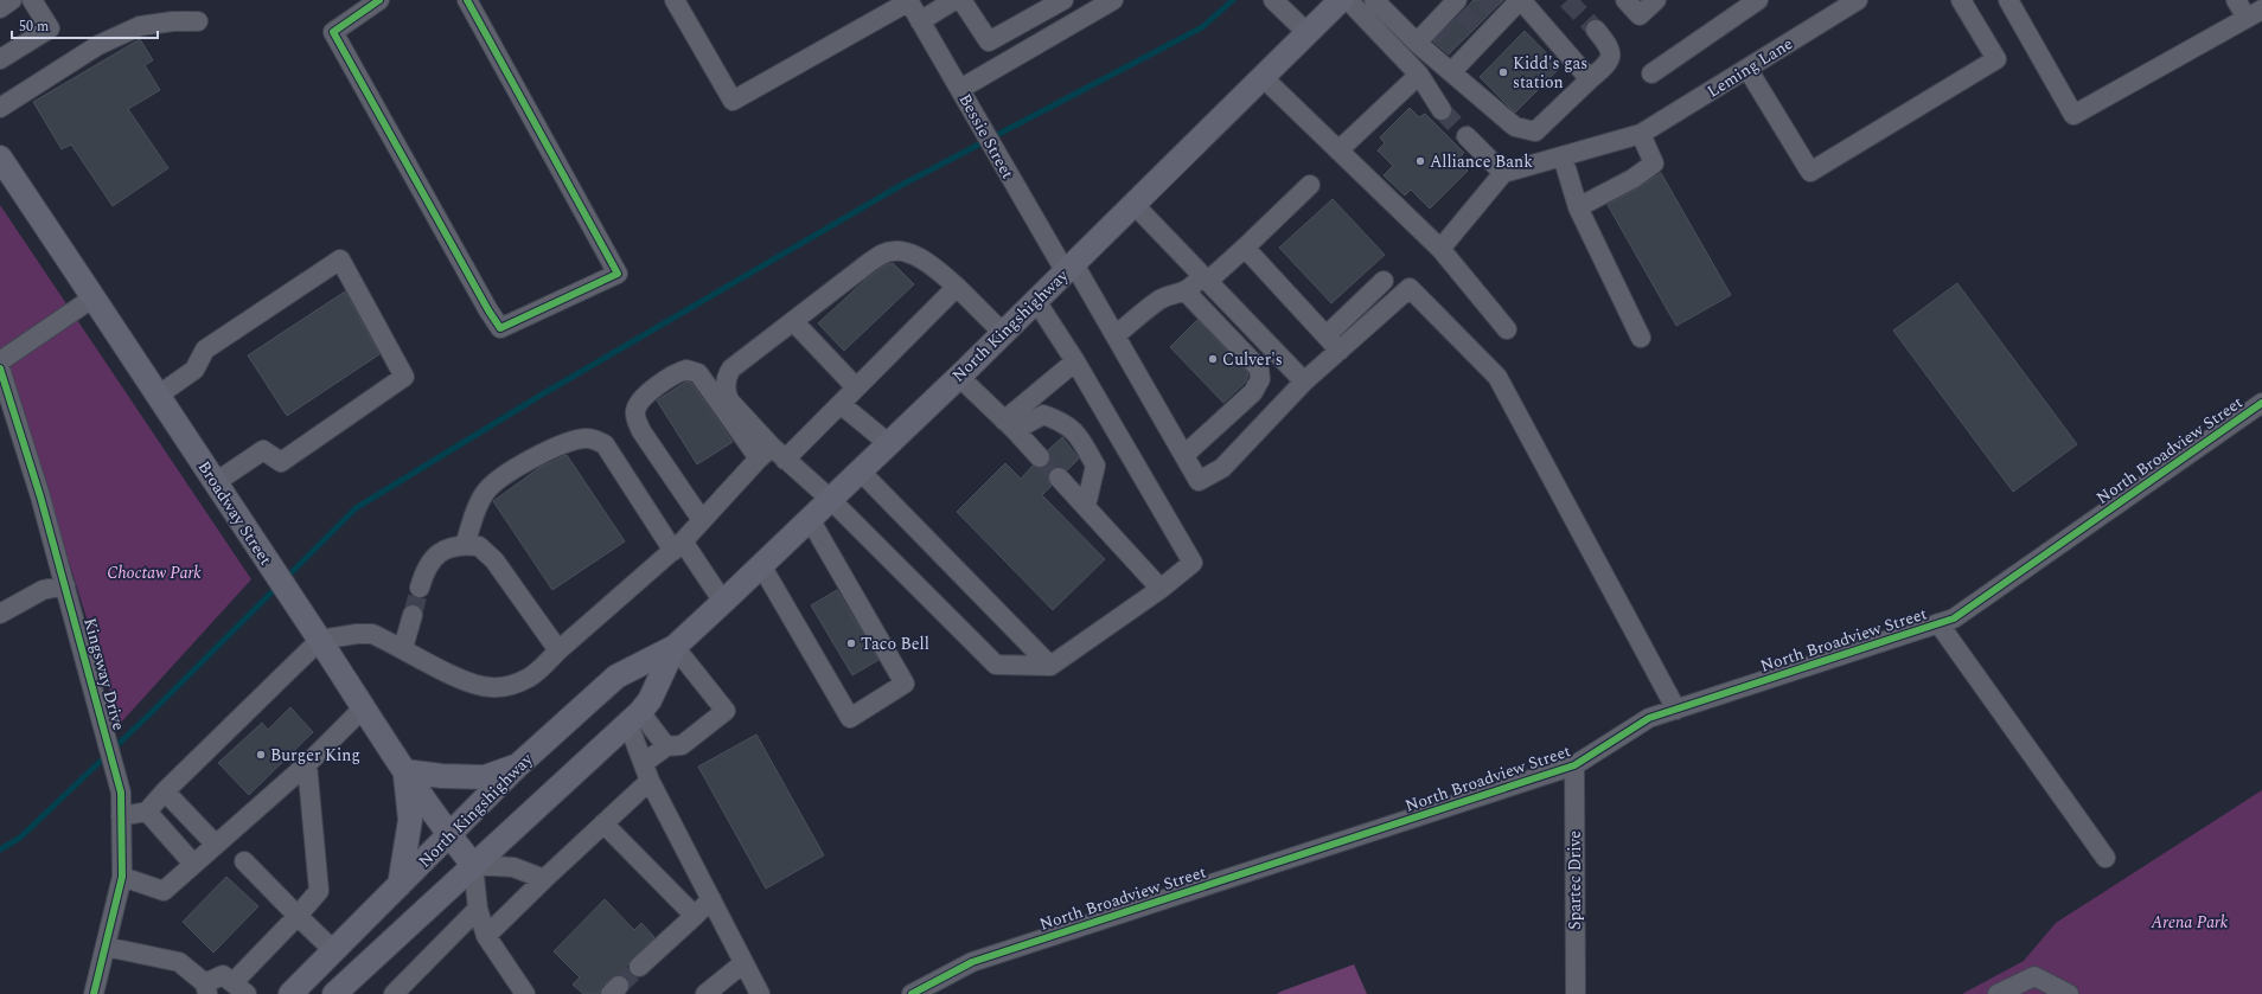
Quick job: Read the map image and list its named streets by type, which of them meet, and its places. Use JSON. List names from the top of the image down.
{
  "streets": {
    "main road": ["North Kingshighway", "Broadway Street"],
    "street": [
      "Leming Lane",
      "Bessie Street",
      "North Broadview Street",
      "Kingsway Drive",
      "Spartec Drive"
    ]
  },
  "crossings": [
    ["Bessie Street", "North Kingshighway"],
    ["North Kingshighway", "Broadway Street"],
    ["North Broadview Street", "Spartec Drive"]
  ],
  "parks": ["Choctaw Park", "Arena Park"],
  "places": [
    "Kidd's gas station",
    "Alliance Bank",
    "Culver's",
    "Taco Bell",
    "Burger King"
  ],
  "scale_bar": "50 m"
}
